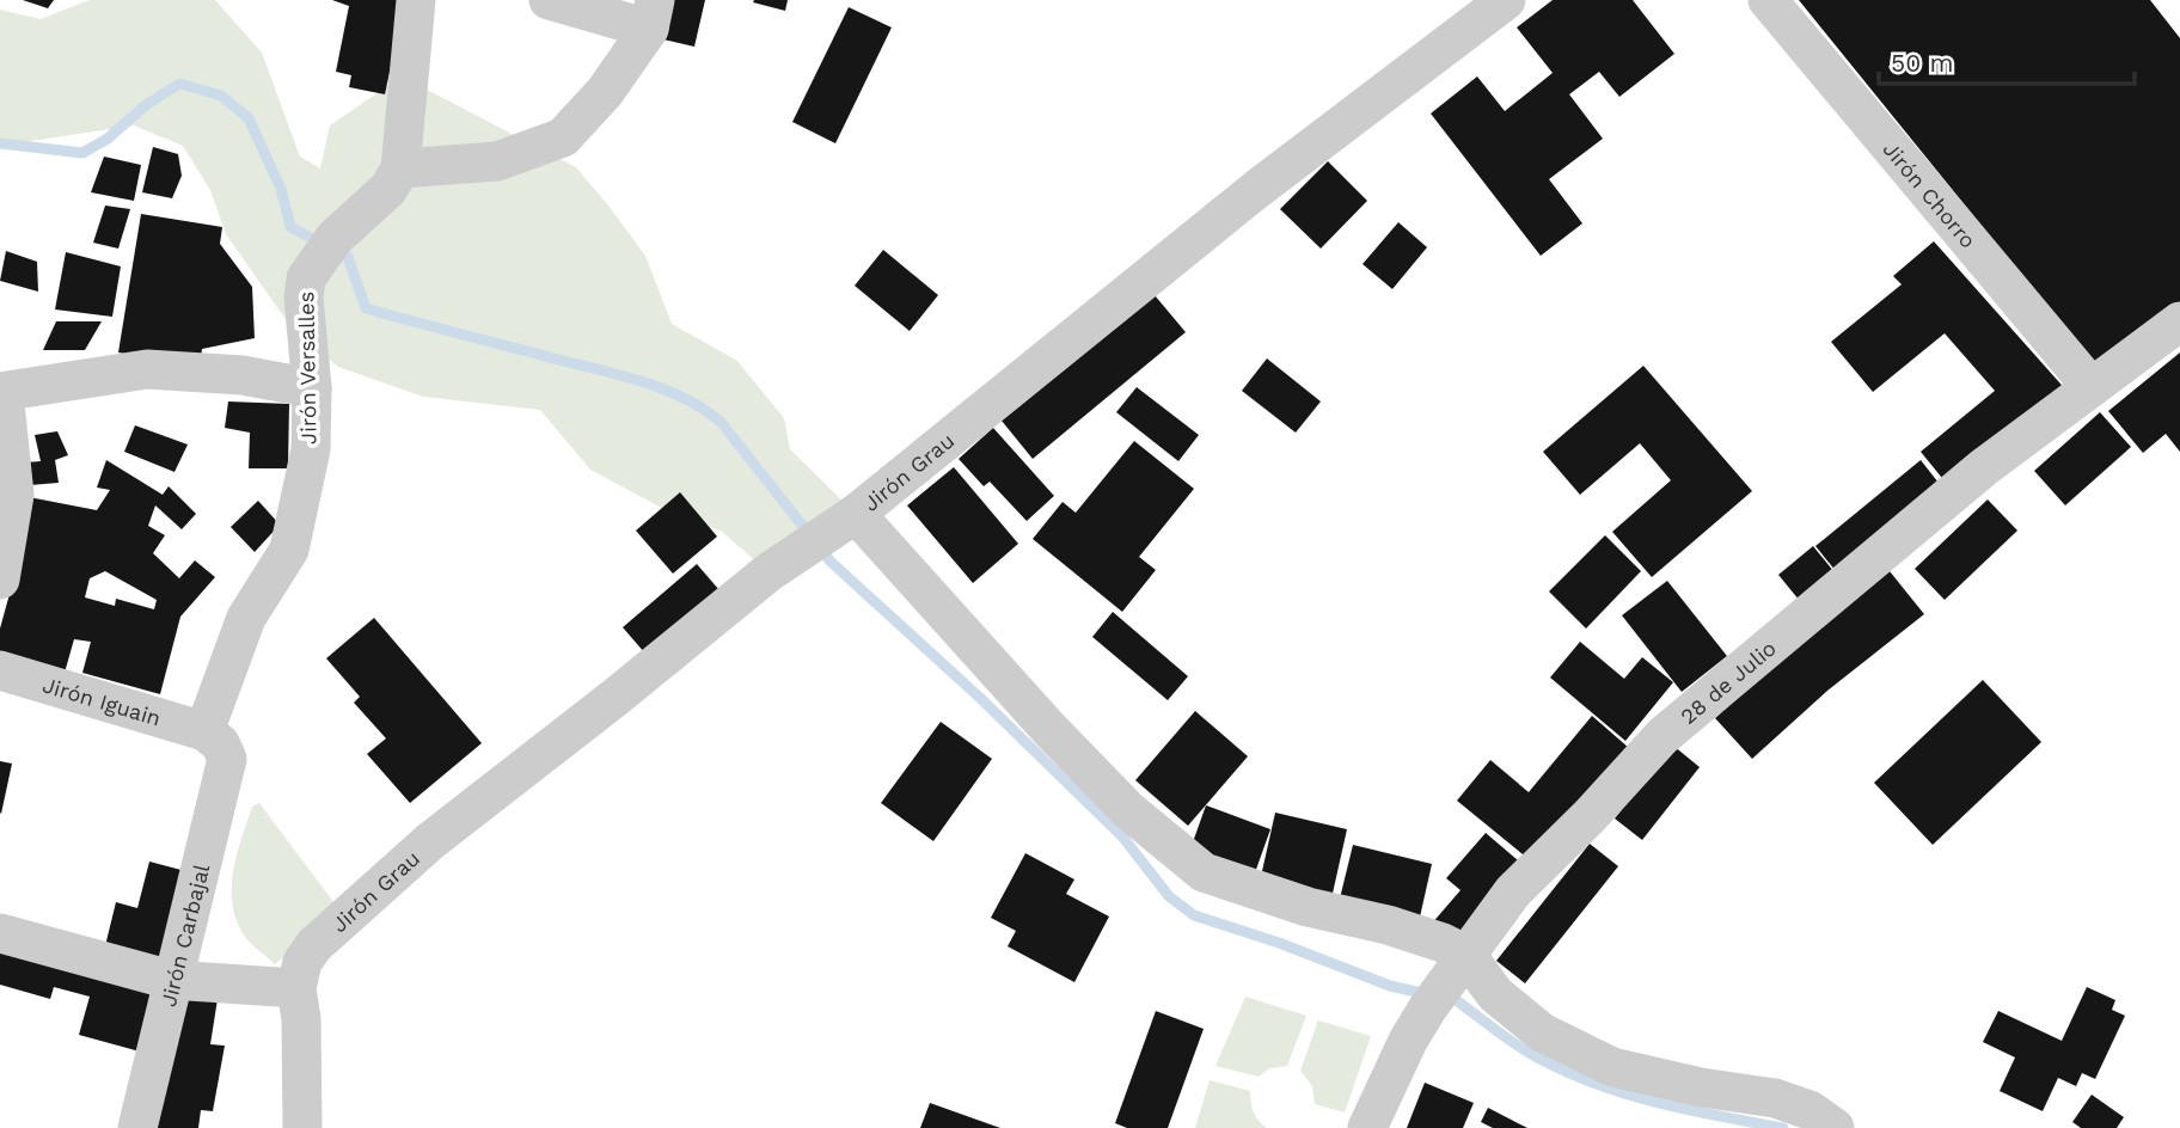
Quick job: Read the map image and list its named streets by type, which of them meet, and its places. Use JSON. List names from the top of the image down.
{
  "streets": {
    "street": [
      "Jirón Chorro",
      "Jirón Versalles",
      "Jirón Grau",
      "28 de Julio",
      "Jirón Iguain",
      "Jirón Carbajal"
    ]
  },
  "crossings": [
    ["Jirón Chorro", "28 de Julio"],
    ["Jirón Versalles", "Jirón Iguain"],
    ["Jirón Versalles", "Jirón Carbajal"],
    ["Jirón Iguain", "Jirón Carbajal"]
  ],
  "scale_bar": "50 m"
}
